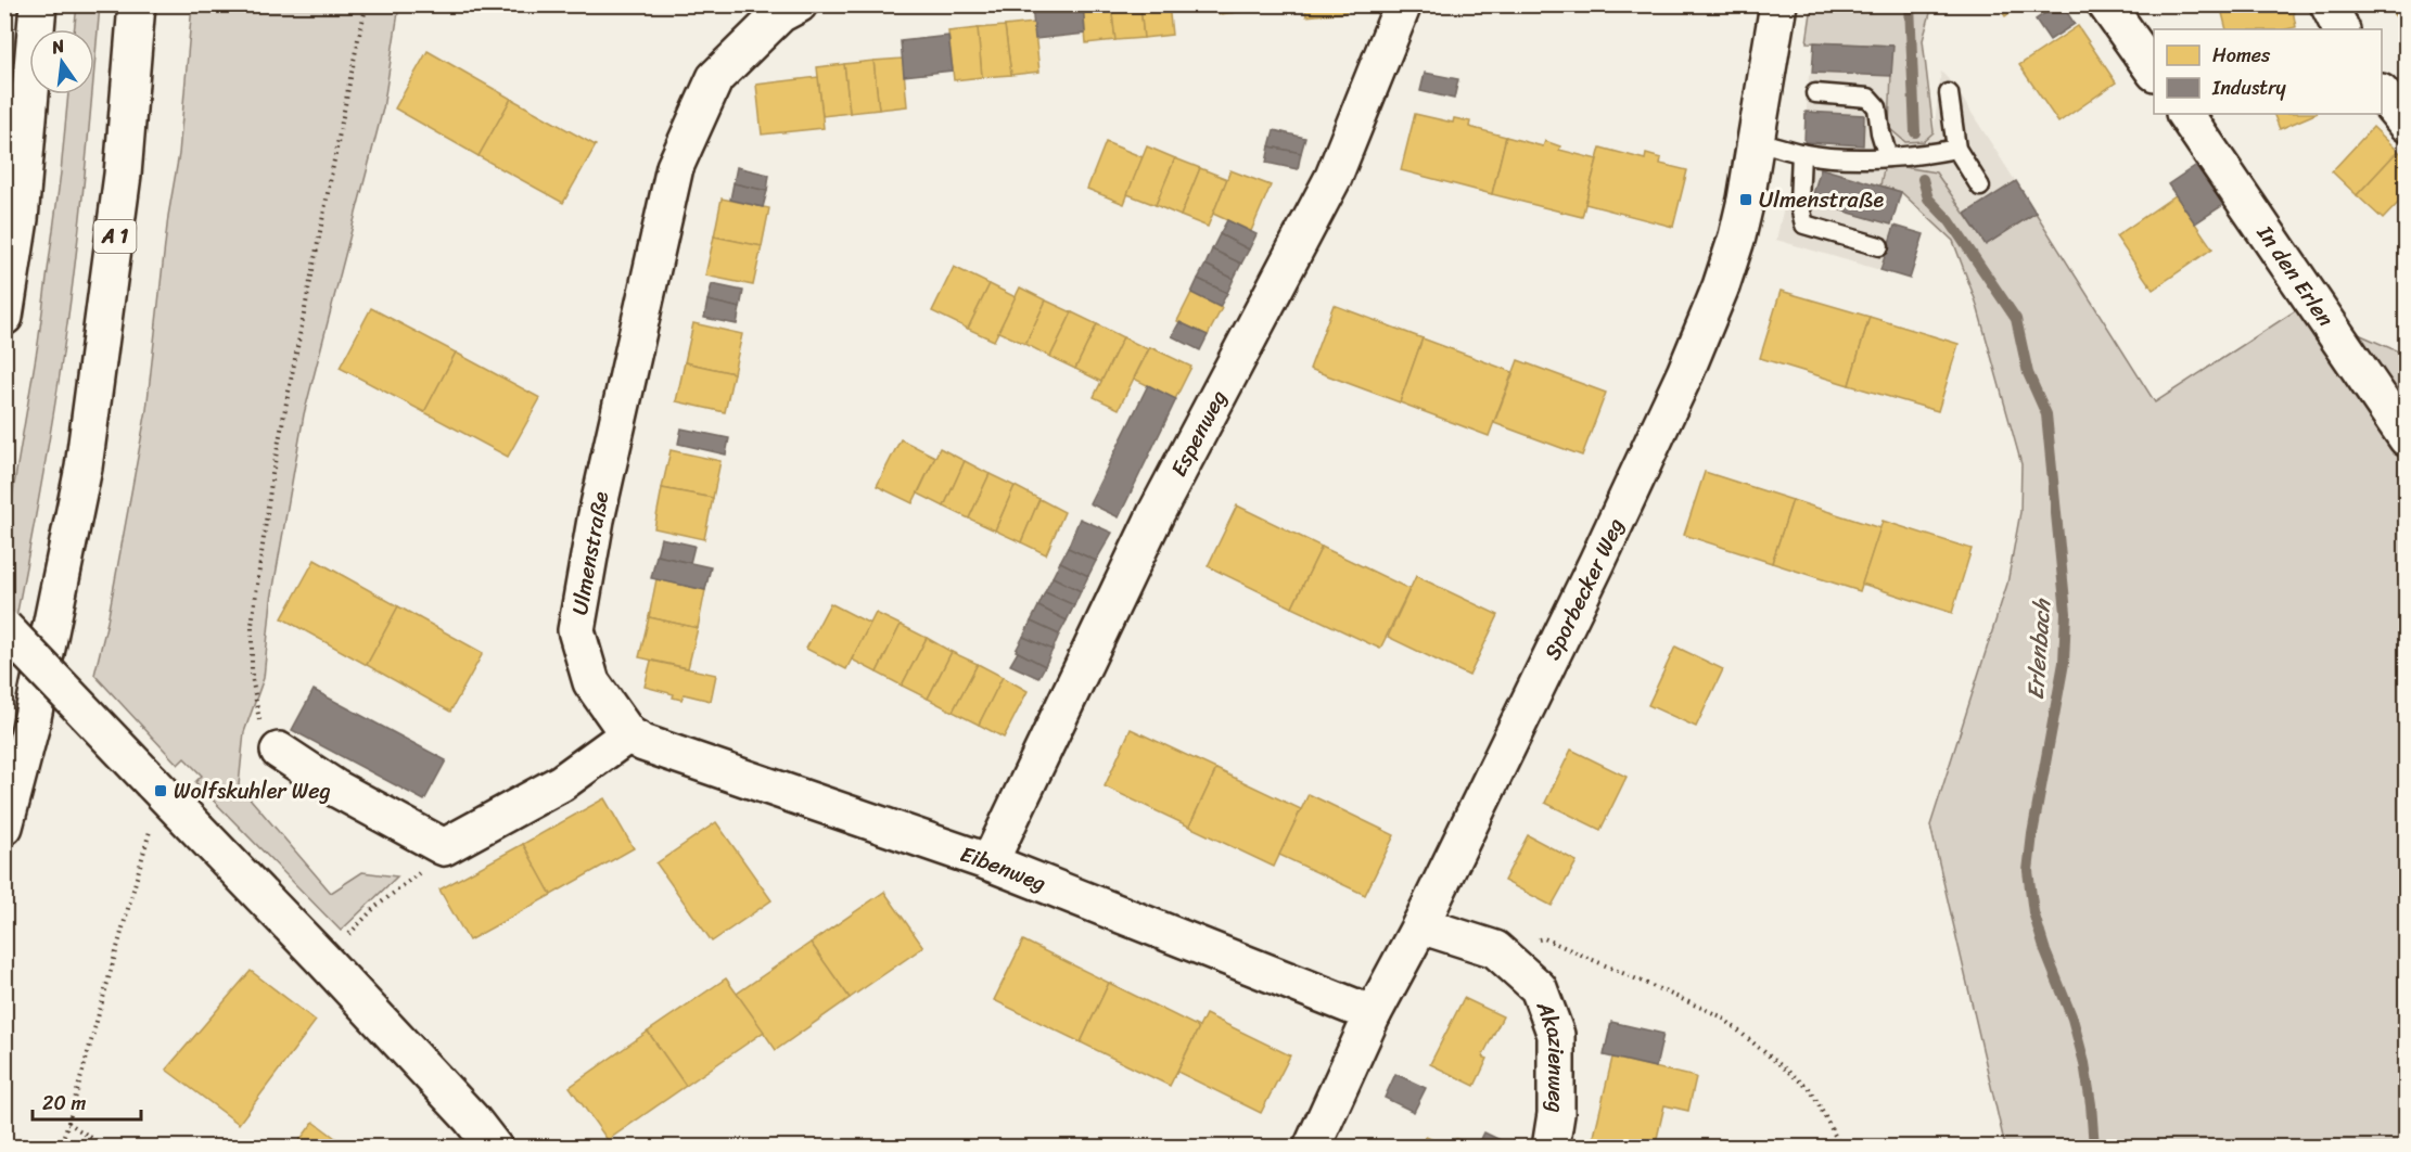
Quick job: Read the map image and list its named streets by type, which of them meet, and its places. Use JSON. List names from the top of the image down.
{
  "streets": {
    "main road": [
      "A 1",
      "In den Erlen",
      "Espenweg",
      "Ulmenstraße",
      "Sporbecker Weg",
      "Eibenweg",
      "Akazienweg"
    ]
  },
  "crossings": [
    ["Espenweg", "Eibenweg"],
    ["Ulmenstraße", "Eibenweg"],
    ["Sporbecker Weg", "Eibenweg"],
    ["Sporbecker Weg", "Akazienweg"]
  ],
  "water": ["Erlenbach"],
  "places": {
    "transit": ["Ulmenstraße", "Wolfskuhler Weg"]
  },
  "legend": ["Homes", "Industry"],
  "scale_bar": "20 m",
  "north": "top"
}
